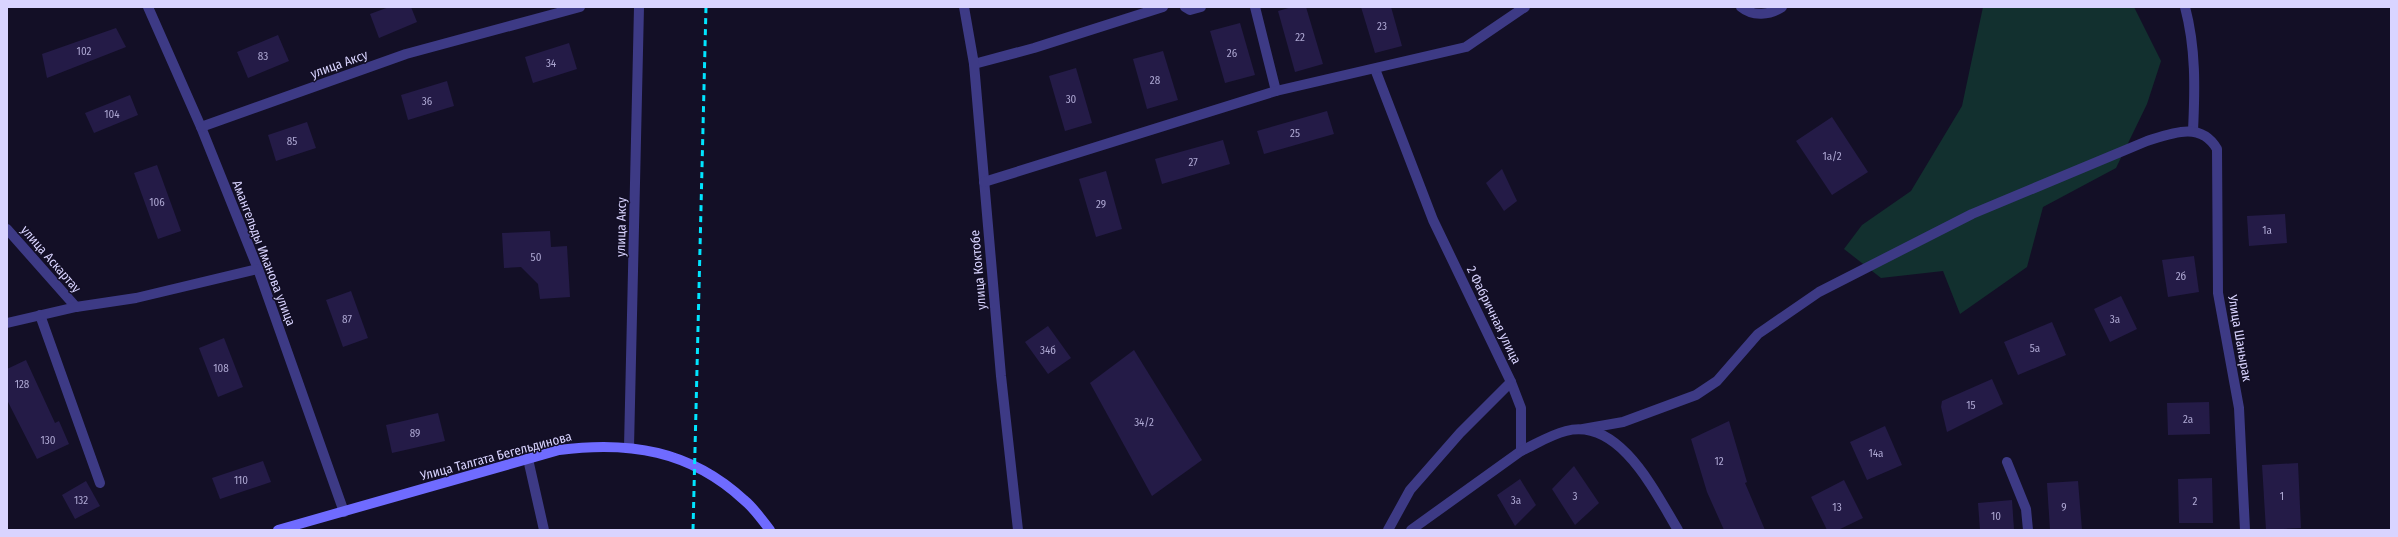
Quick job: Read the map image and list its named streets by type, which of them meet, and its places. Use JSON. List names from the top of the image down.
{
  "streets": {
    "street": [
      "улица Аксу",
      "Амангельды Иманова улица",
      "улица Аскартау",
      "улица Коктобе",
      "2 Фабричная улица",
      "Улица Шанырак",
      "Улица Талгата Бегельдинова"
    ]
  },
  "crossings": [
    ["улица Аксу", "Амангельды Иманова улица"],
    ["улица Аксу", "Улица Талгата Бегельдинова"],
    ["Амангельды Иманова улица", "Улица Талгата Бегельдинова"]
  ],
  "house_numbers": [
    "23",
    "22",
    "102",
    "26",
    "83",
    "34",
    "28",
    "30",
    "36",
    "104",
    "25",
    "85",
    "1а/2",
    "27",
    "106",
    "29",
    "1а",
    "50",
    "2б",
    "87",
    "3а",
    "5а",
    "34б",
    "108",
    "128",
    "15",
    "2а",
    "34/2",
    "89",
    "130",
    "14а",
    "12",
    "110",
    "3",
    "1",
    "132",
    "3а",
    "2",
    "13",
    "9",
    "10"
  ]
}
